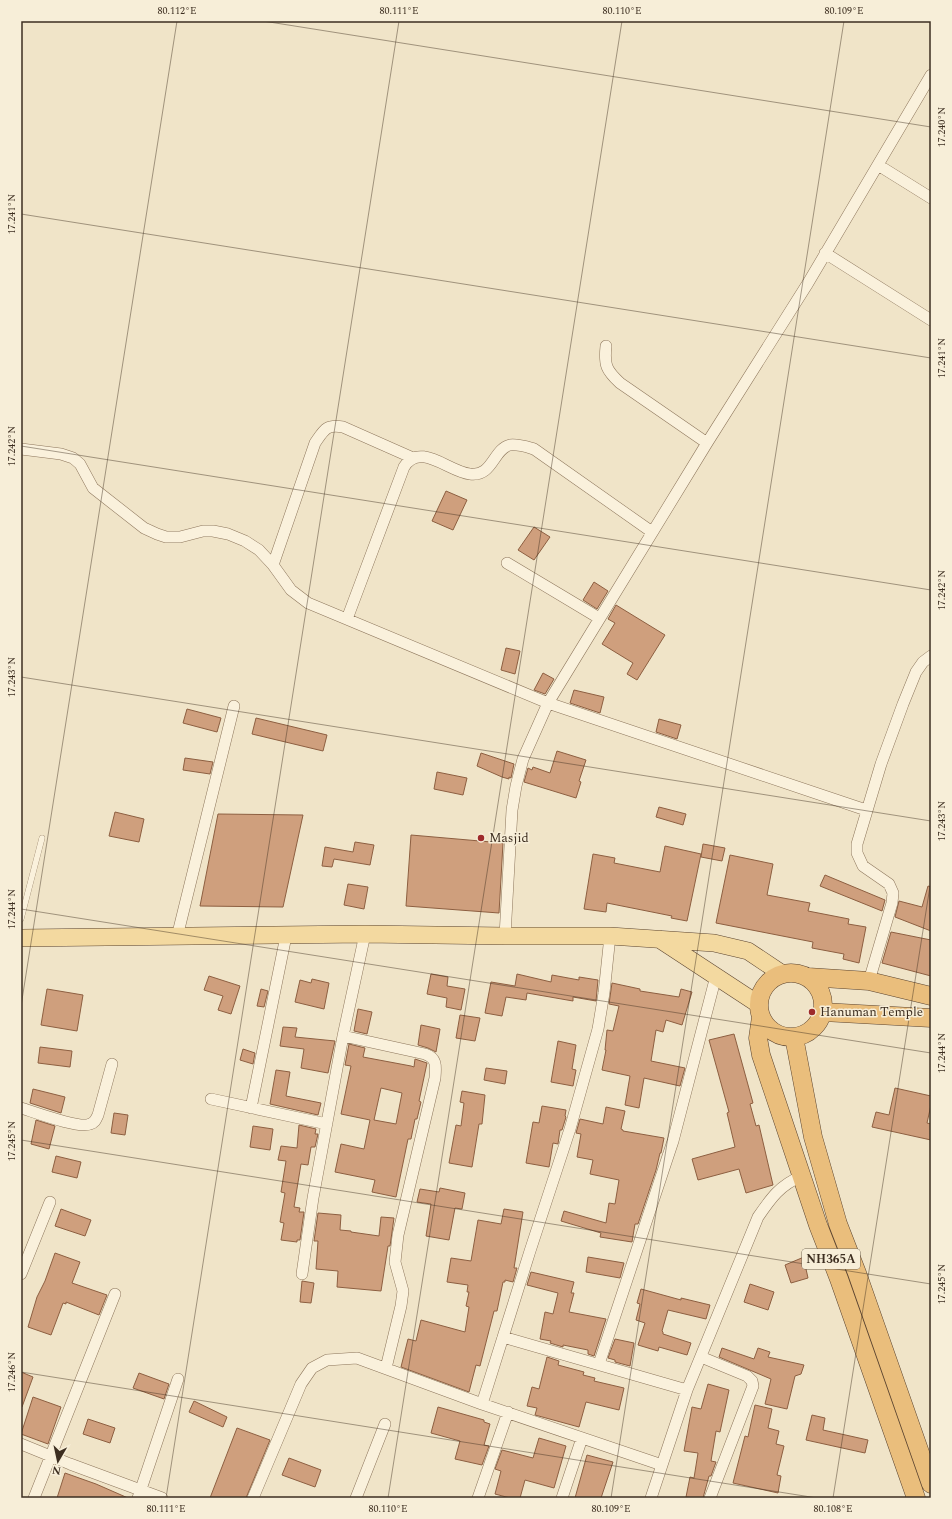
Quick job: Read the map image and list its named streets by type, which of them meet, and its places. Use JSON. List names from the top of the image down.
{
  "streets": {
    "highway": ["NH365A"]
  },
  "places": ["Masjid", "Hanuman Temple"],
  "north": "bottom",
  "coordinates": [
    "80.112°E",
    "80.111°E",
    "80.110°E",
    "80.109°E",
    "17.240°N",
    "17.241°N",
    "17.242°N",
    "17.243°N",
    "17.244°N",
    "17.245°N",
    "17.246°N",
    "80.108°E"
  ]
}
